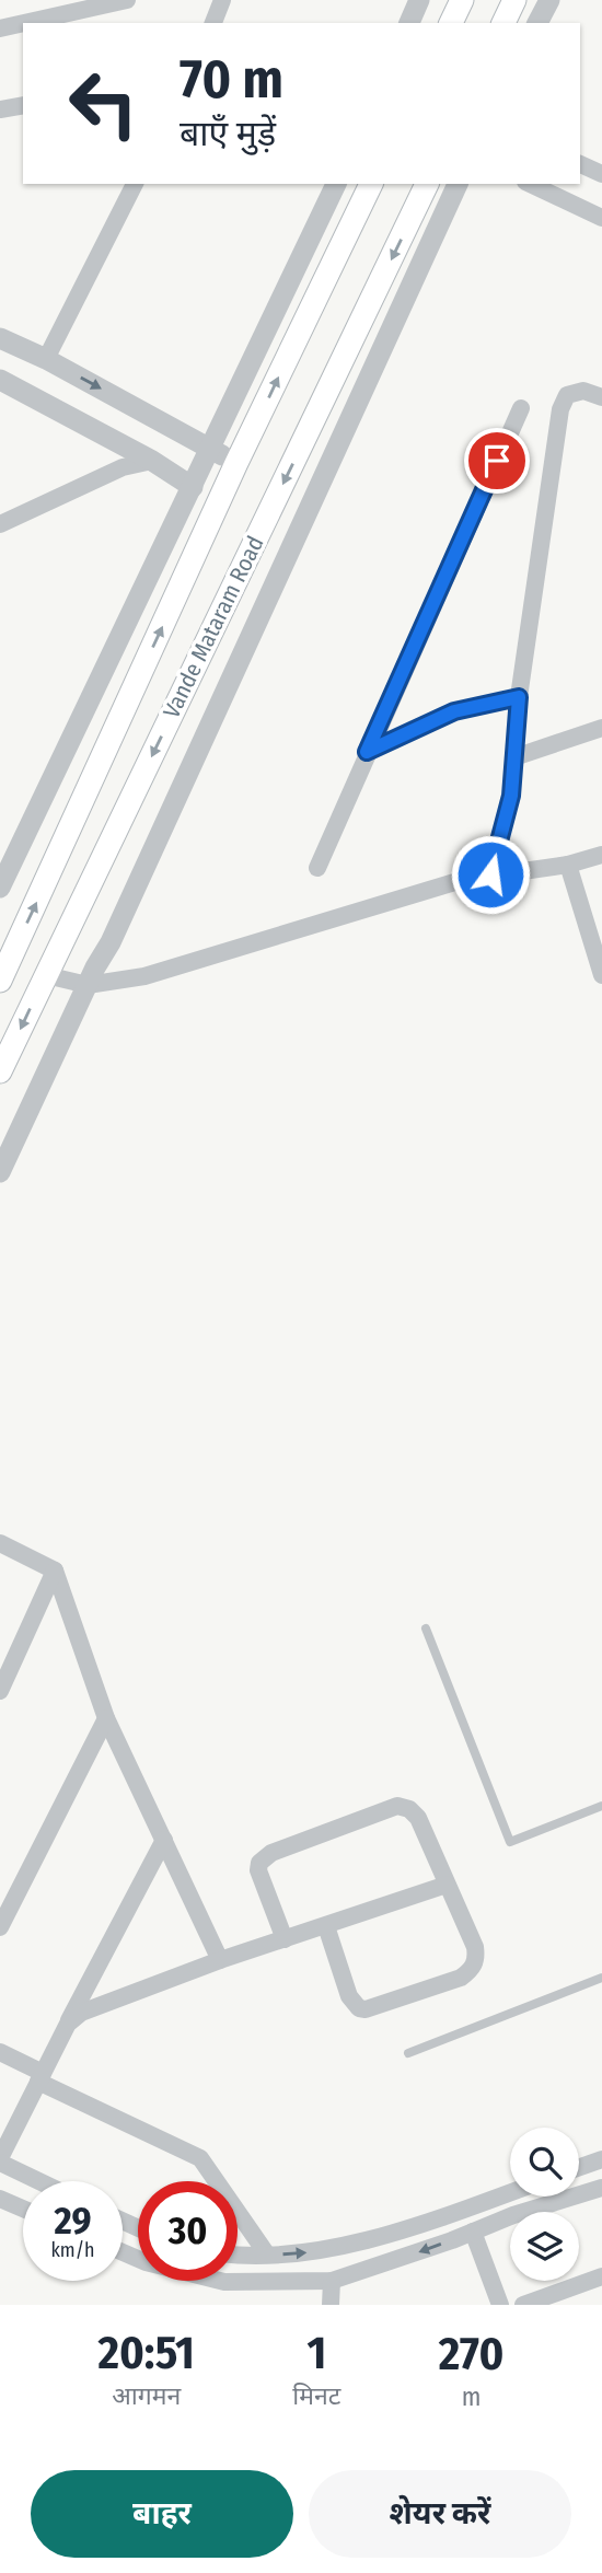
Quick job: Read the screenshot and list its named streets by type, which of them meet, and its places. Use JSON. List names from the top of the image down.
{
  "streets": {
    "main road": ["Vande Mataram Road"]
  },
  "page": {
    "turn": ["70 m", "बाएँ मुड़ें"],
    "speed": "29 km/h",
    "limit": "30",
    "eta": [
      "20:51",
      "आगमन",
      "1",
      "मिनट",
      "270",
      "m"
    ],
    "buttons": ["बाहर", "शेयर करें"]
  }
}
